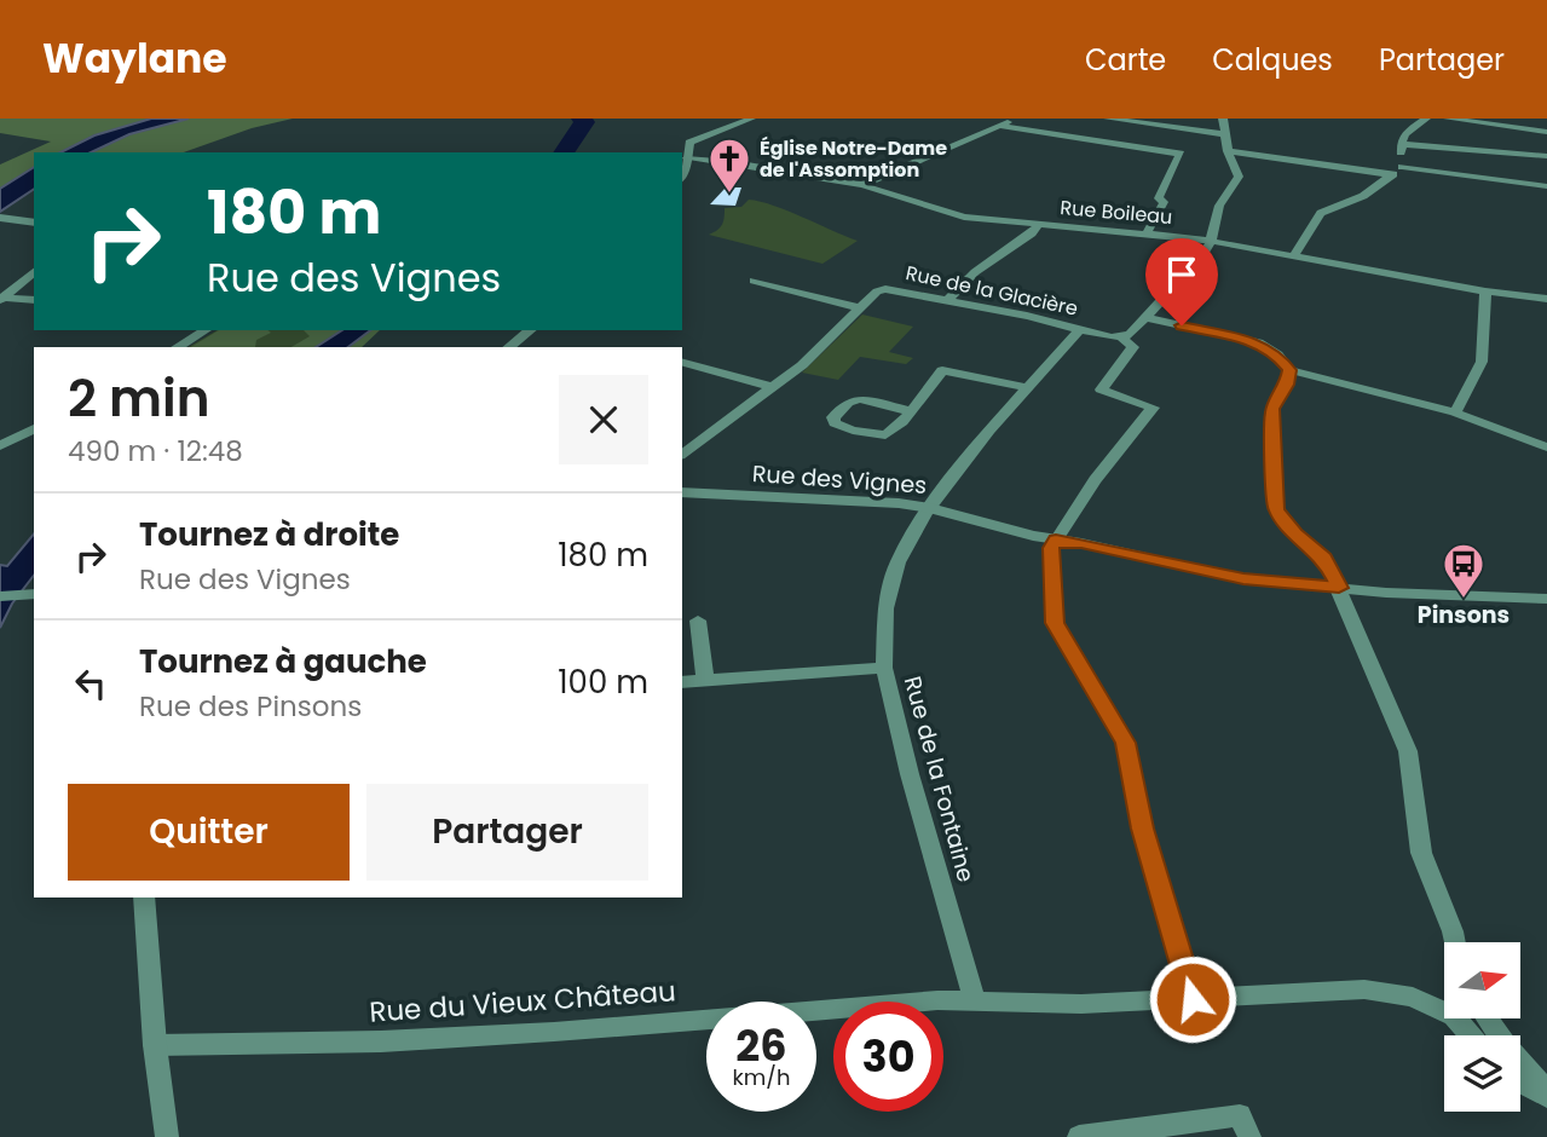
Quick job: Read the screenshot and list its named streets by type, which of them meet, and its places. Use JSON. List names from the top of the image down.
{
  "streets": {
    "street": [
      "Rue Boileau",
      "Rue de la Glacière",
      "Rue des Vignes",
      "Rue de la Fontaine",
      "Rue du Vieux Château"
    ]
  },
  "crossings": [
    ["Rue de la Glacière", "Rue de la Fontaine"],
    ["Rue des Vignes", "Rue de la Fontaine"],
    ["Rue de la Fontaine", "Rue du Vieux Château"]
  ],
  "places": {
    "church": ["Église Notre-Dame de l'Assomption"],
    "bus stop": ["Pinsons"]
  },
  "north": "right",
  "page": {
    "header": "Waylane",
    "nav": ["Carte", "Calques", "Partager"],
    "turn": ["180 m", "Rue des Vignes"],
    "heading": ["2 min", "490 m · 12:48"],
    "list": [
      {
        "name": "Tournez à droite",
        "note": "Rue des Vignes",
        "value": "180 m"
      },
      {
        "name": "Tournez à gauche",
        "note": "Rue des Pinsons",
        "value": "100 m"
      }
    ],
    "buttons": ["Quitter", "Partager"],
    "speed": "26 km/h",
    "limit": "30"
  }
}
